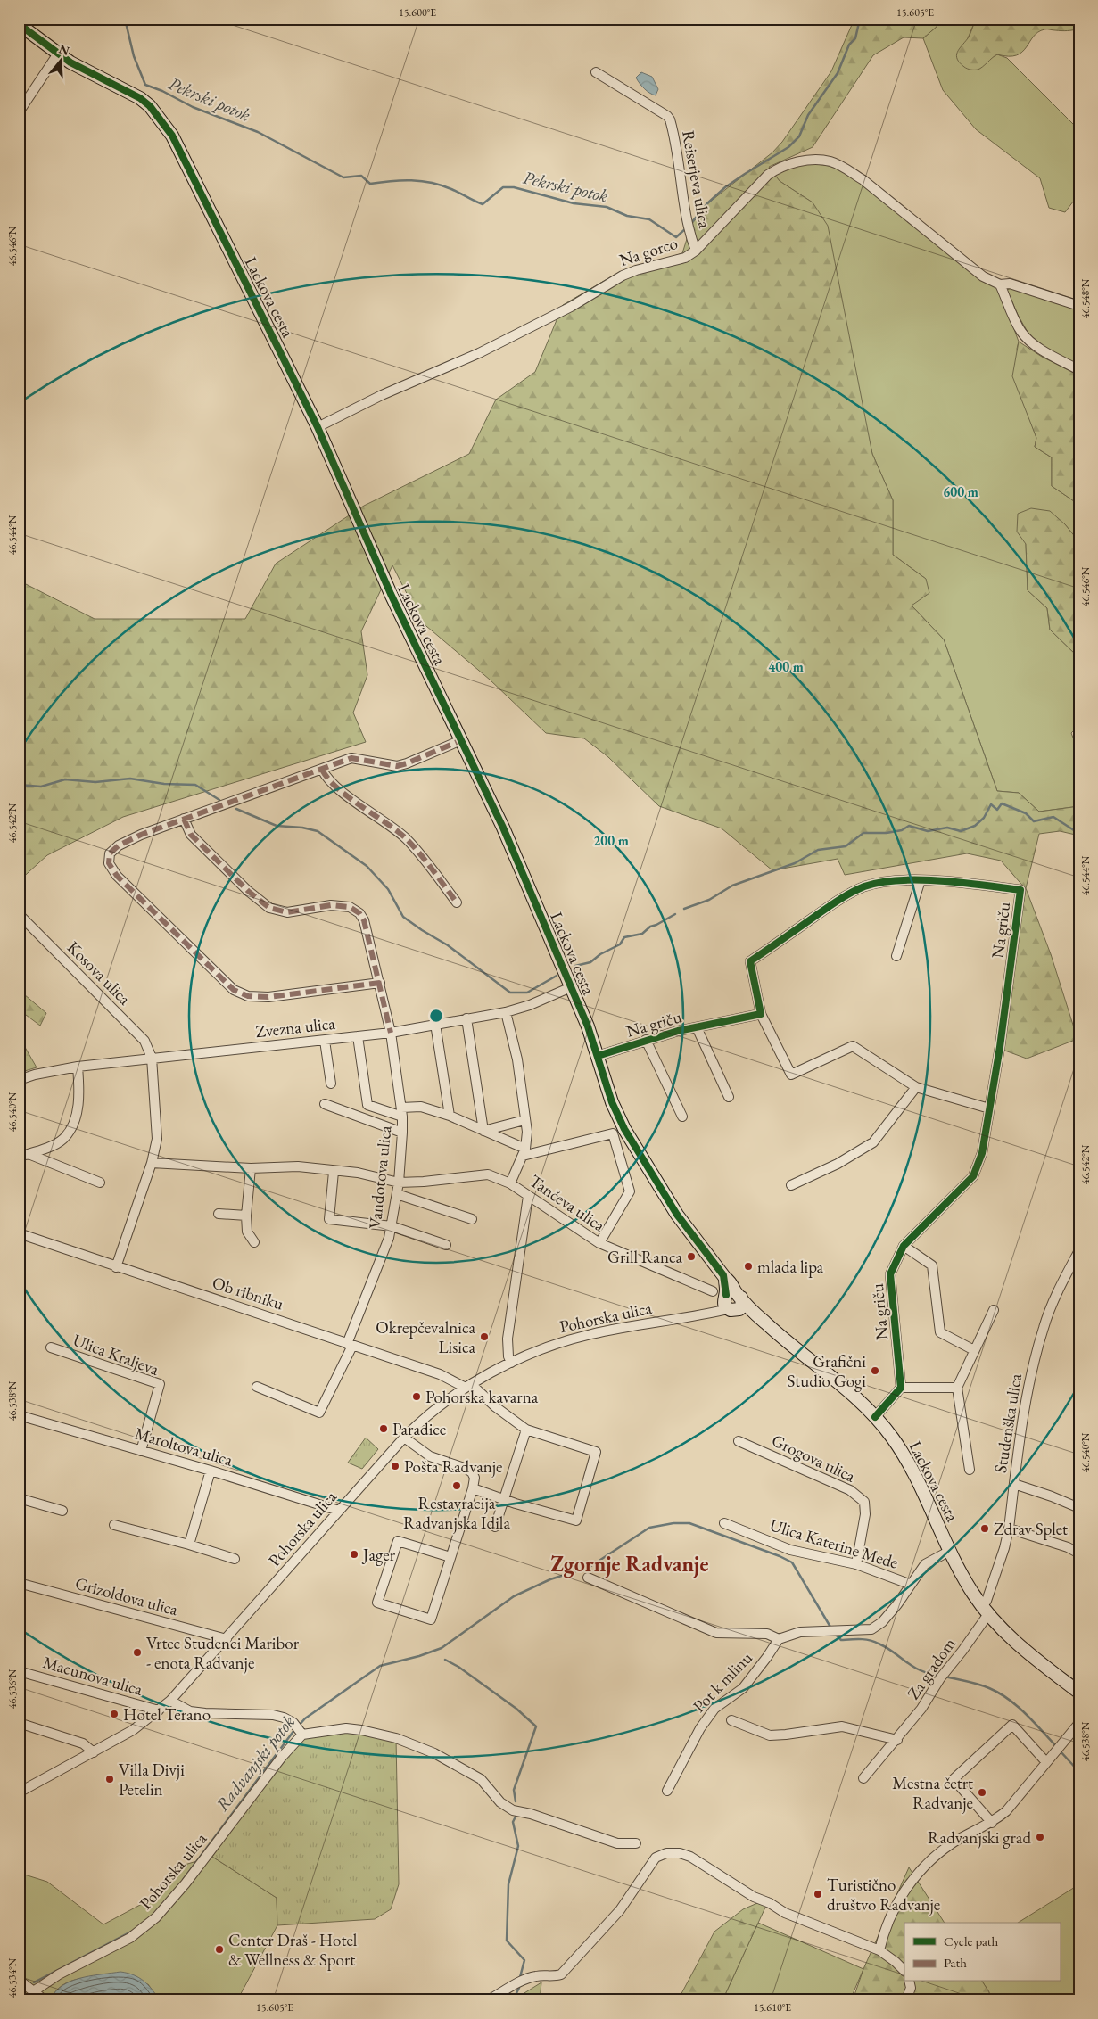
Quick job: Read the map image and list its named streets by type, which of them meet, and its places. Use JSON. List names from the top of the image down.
{
  "streets": {
    "street": [
      "Reiserjeva ulica",
      "Na gorco",
      "Lackova cesta",
      "Na griču",
      "Kosova ulica",
      "Zvezna ulica",
      "Vandotova ulica",
      "Tančeva ulica",
      "Ob ribniku",
      "Pohorska ulica",
      "Ulica Kraljeva",
      "Studenška ulica",
      "Maroltova ulica",
      "Grogova ulica",
      "Ulica Katerine Mede",
      "Grizoldova ulica",
      "Za gradom",
      "Macunova ulica",
      "Pot k mlinu"
    ]
  },
  "crossings": [
    ["Reiserjeva ulica", "Na gorco"],
    ["Na gorco", "Lackova cesta"],
    ["Lackova cesta", "Na griču"],
    ["Lackova cesta", "Zvezna ulica"],
    ["Lackova cesta", "Pohorska ulica"],
    ["Lackova cesta", "Studenška ulica"],
    ["Lackova cesta", "Za gradom"],
    ["Kosova ulica", "Zvezna ulica"],
    ["Zvezna ulica", "Vandotova ulica"],
    ["Vandotova ulica", "Tančeva ulica"],
    ["Vandotova ulica", "Ob ribniku"],
    ["Ob ribniku", "Pohorska ulica"],
    ["Pohorska ulica", "Maroltova ulica"],
    ["Pohorska ulica", "Grizoldova ulica"],
    ["Pohorska ulica", "Macunova ulica"],
    ["Ulica Kraljeva", "Maroltova ulica"],
    ["Studenška ulica", "Za gradom"],
    ["Grogova ulica", "Ulica Katerine Mede"]
  ],
  "districts": ["Zgornje Radvanje"],
  "water": ["Pekrski potok", "Radvanjski potok"],
  "places": [
    "Grill Ranca",
    "mlada lipa",
    "Okrepčevalnica Lisica",
    "Grafični Studio Gogi",
    "Pohorska kavarna",
    "Paradice",
    "Pošta Radvanje",
    "Restavracija Radvanjska Idila",
    "Zdrav Splet",
    "Jager",
    "Vrtec Studenci Maribor - enota Radvanje",
    "Hotel Terano",
    "Villa Divji Petelin",
    "Mestna četrt Radvanje",
    "Radvanjski grad",
    "Turistično društvo Radvanje",
    "Center Draš - Hotel & Wellness & Sport"
  ],
  "legend": ["Cycle path", "Path"],
  "north": "top",
  "coordinates": [
    "15.600°E",
    "15.605°E",
    "46.546°N",
    "46.548°N",
    "46.544°N",
    "46.542°N",
    "46.540°N",
    "46.538°N",
    "46.536°N",
    "46.534°N",
    "15.610°E"
  ],
  "rings": ["600 m", "400 m", "200 m"]
}
